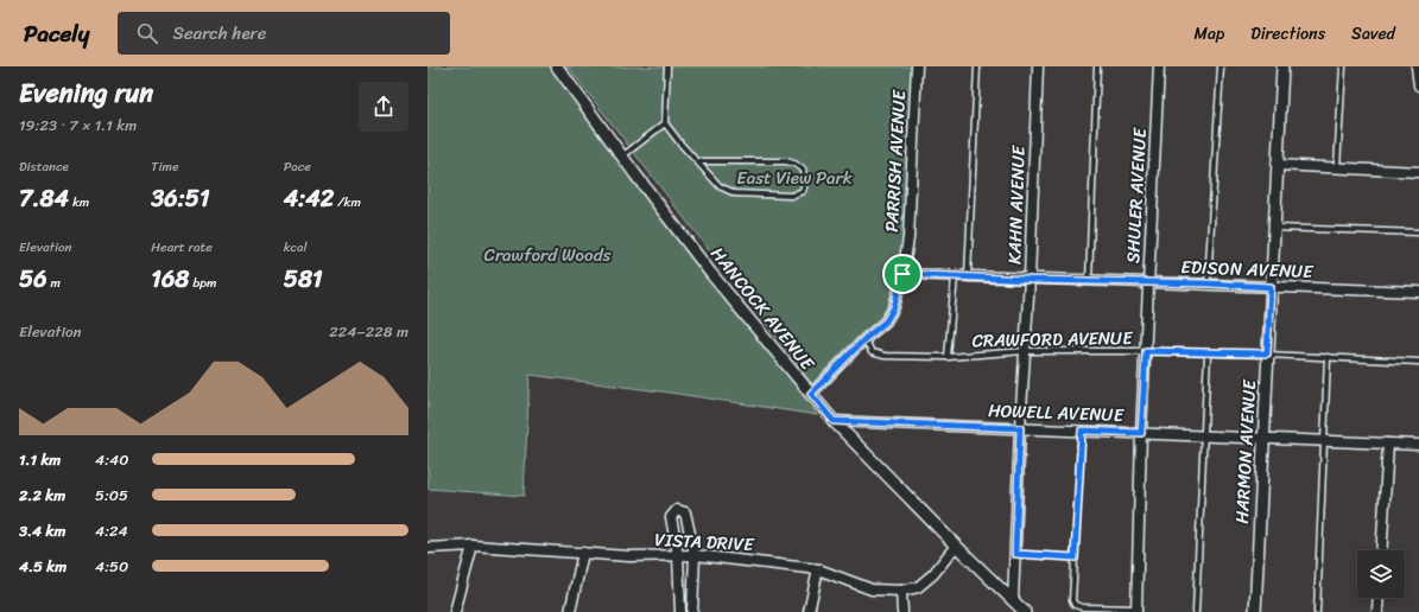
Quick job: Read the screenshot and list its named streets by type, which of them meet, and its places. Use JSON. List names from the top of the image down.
{
  "streets": {
    "street": [
      "PARRISH AVENUE",
      "SHULER AVENUE",
      "KAHN AVENUE",
      "EDISON AVENUE",
      "HANCOCK AVENUE",
      "HOWELL AVENUE",
      "HARMON AVENUE",
      "VISTA DRIVE"
    ],
    "lane": ["CRAWFORD AVENUE"]
  },
  "crossings": [
    ["PARRISH AVENUE", "EDISON AVENUE"],
    ["PARRISH AVENUE", "HANCOCK AVENUE"],
    ["PARRISH AVENUE", "CRAWFORD AVENUE"],
    ["SHULER AVENUE", "EDISON AVENUE"],
    ["SHULER AVENUE", "CRAWFORD AVENUE"],
    ["SHULER AVENUE", "HOWELL AVENUE"],
    ["KAHN AVENUE", "EDISON AVENUE"],
    ["KAHN AVENUE", "HANCOCK AVENUE"],
    ["KAHN AVENUE", "CRAWFORD AVENUE"],
    ["KAHN AVENUE", "HOWELL AVENUE"],
    ["EDISON AVENUE", "HARMON AVENUE"],
    ["HANCOCK AVENUE", "HOWELL AVENUE"],
    ["HANCOCK AVENUE", "VISTA DRIVE"],
    ["CRAWFORD AVENUE", "HARMON AVENUE"],
    ["HOWELL AVENUE", "HARMON AVENUE"]
  ],
  "parks": ["East View Park", "Crawford Woods"],
  "page": {
    "header": "Pacely",
    "search": "Search here",
    "nav": ["Map", "Directions", "Saved"],
    "heading": ["Evening run", "19:23 · 7 × 1.1 km"],
    "stats": [
      ["Distance", "7.84 km"],
      ["Time", "36:51"],
      ["Pace", "4:42 /km"],
      ["Elevation", "56 m"],
      ["Heart rate", "168 bpm"],
      ["kcal", "581"]
    ],
    "chart": ["Elevation", "224–228 m"],
    "list": [
      {
        "name": "1.1 km",
        "note": "4:40"
      },
      {
        "name": "2.2 km",
        "note": "5:05"
      },
      {
        "name": "3.4 km",
        "note": "4:24"
      },
      {
        "name": "4.5 km",
        "note": "4:50"
      }
    ]
  }
}
